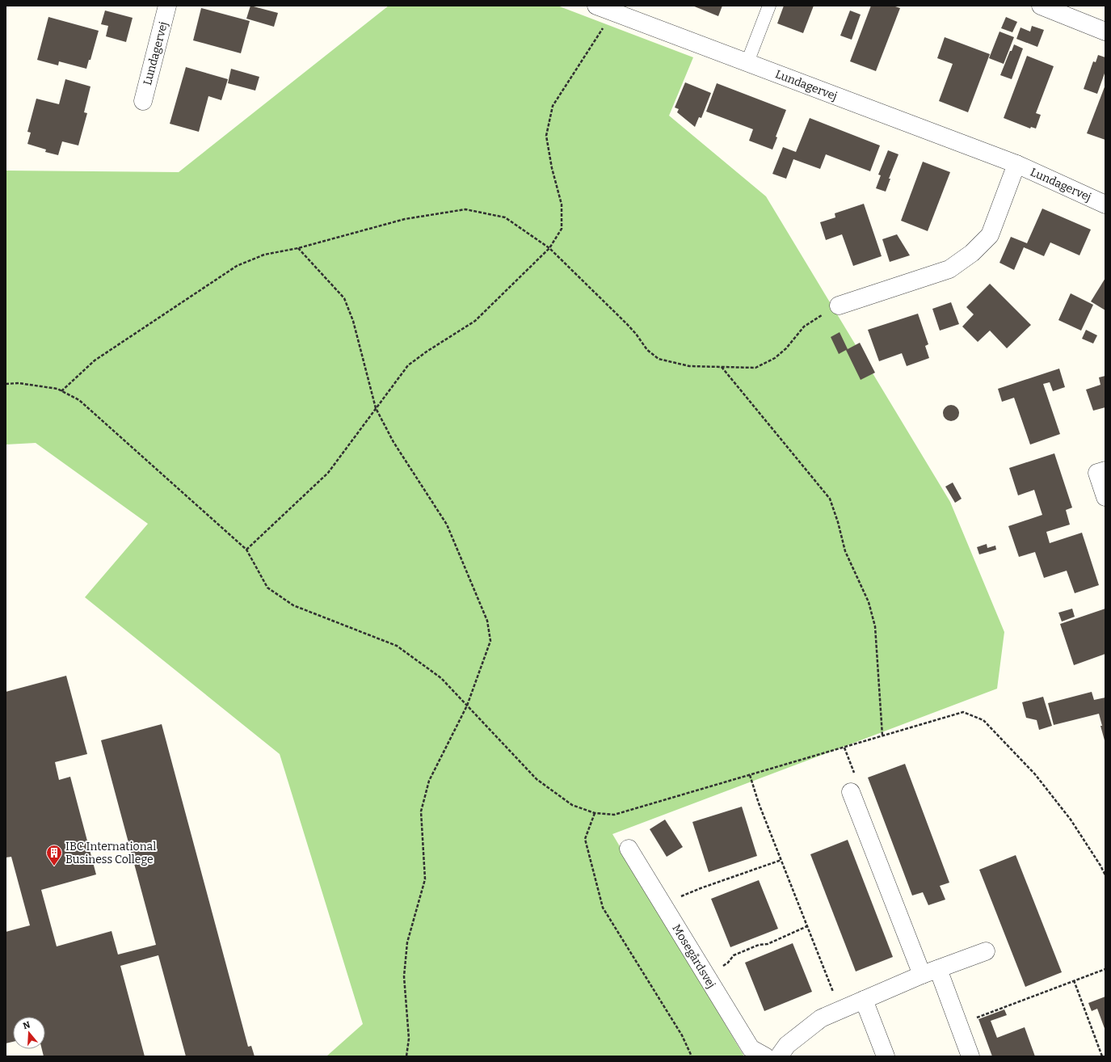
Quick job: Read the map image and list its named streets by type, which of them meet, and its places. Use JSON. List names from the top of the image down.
{
  "streets": {
    "street": ["Lundagervej", "Mosegårdsvej"]
  },
  "places": {
    "building": ["IBC International Business College"]
  },
  "north": "top"
}
